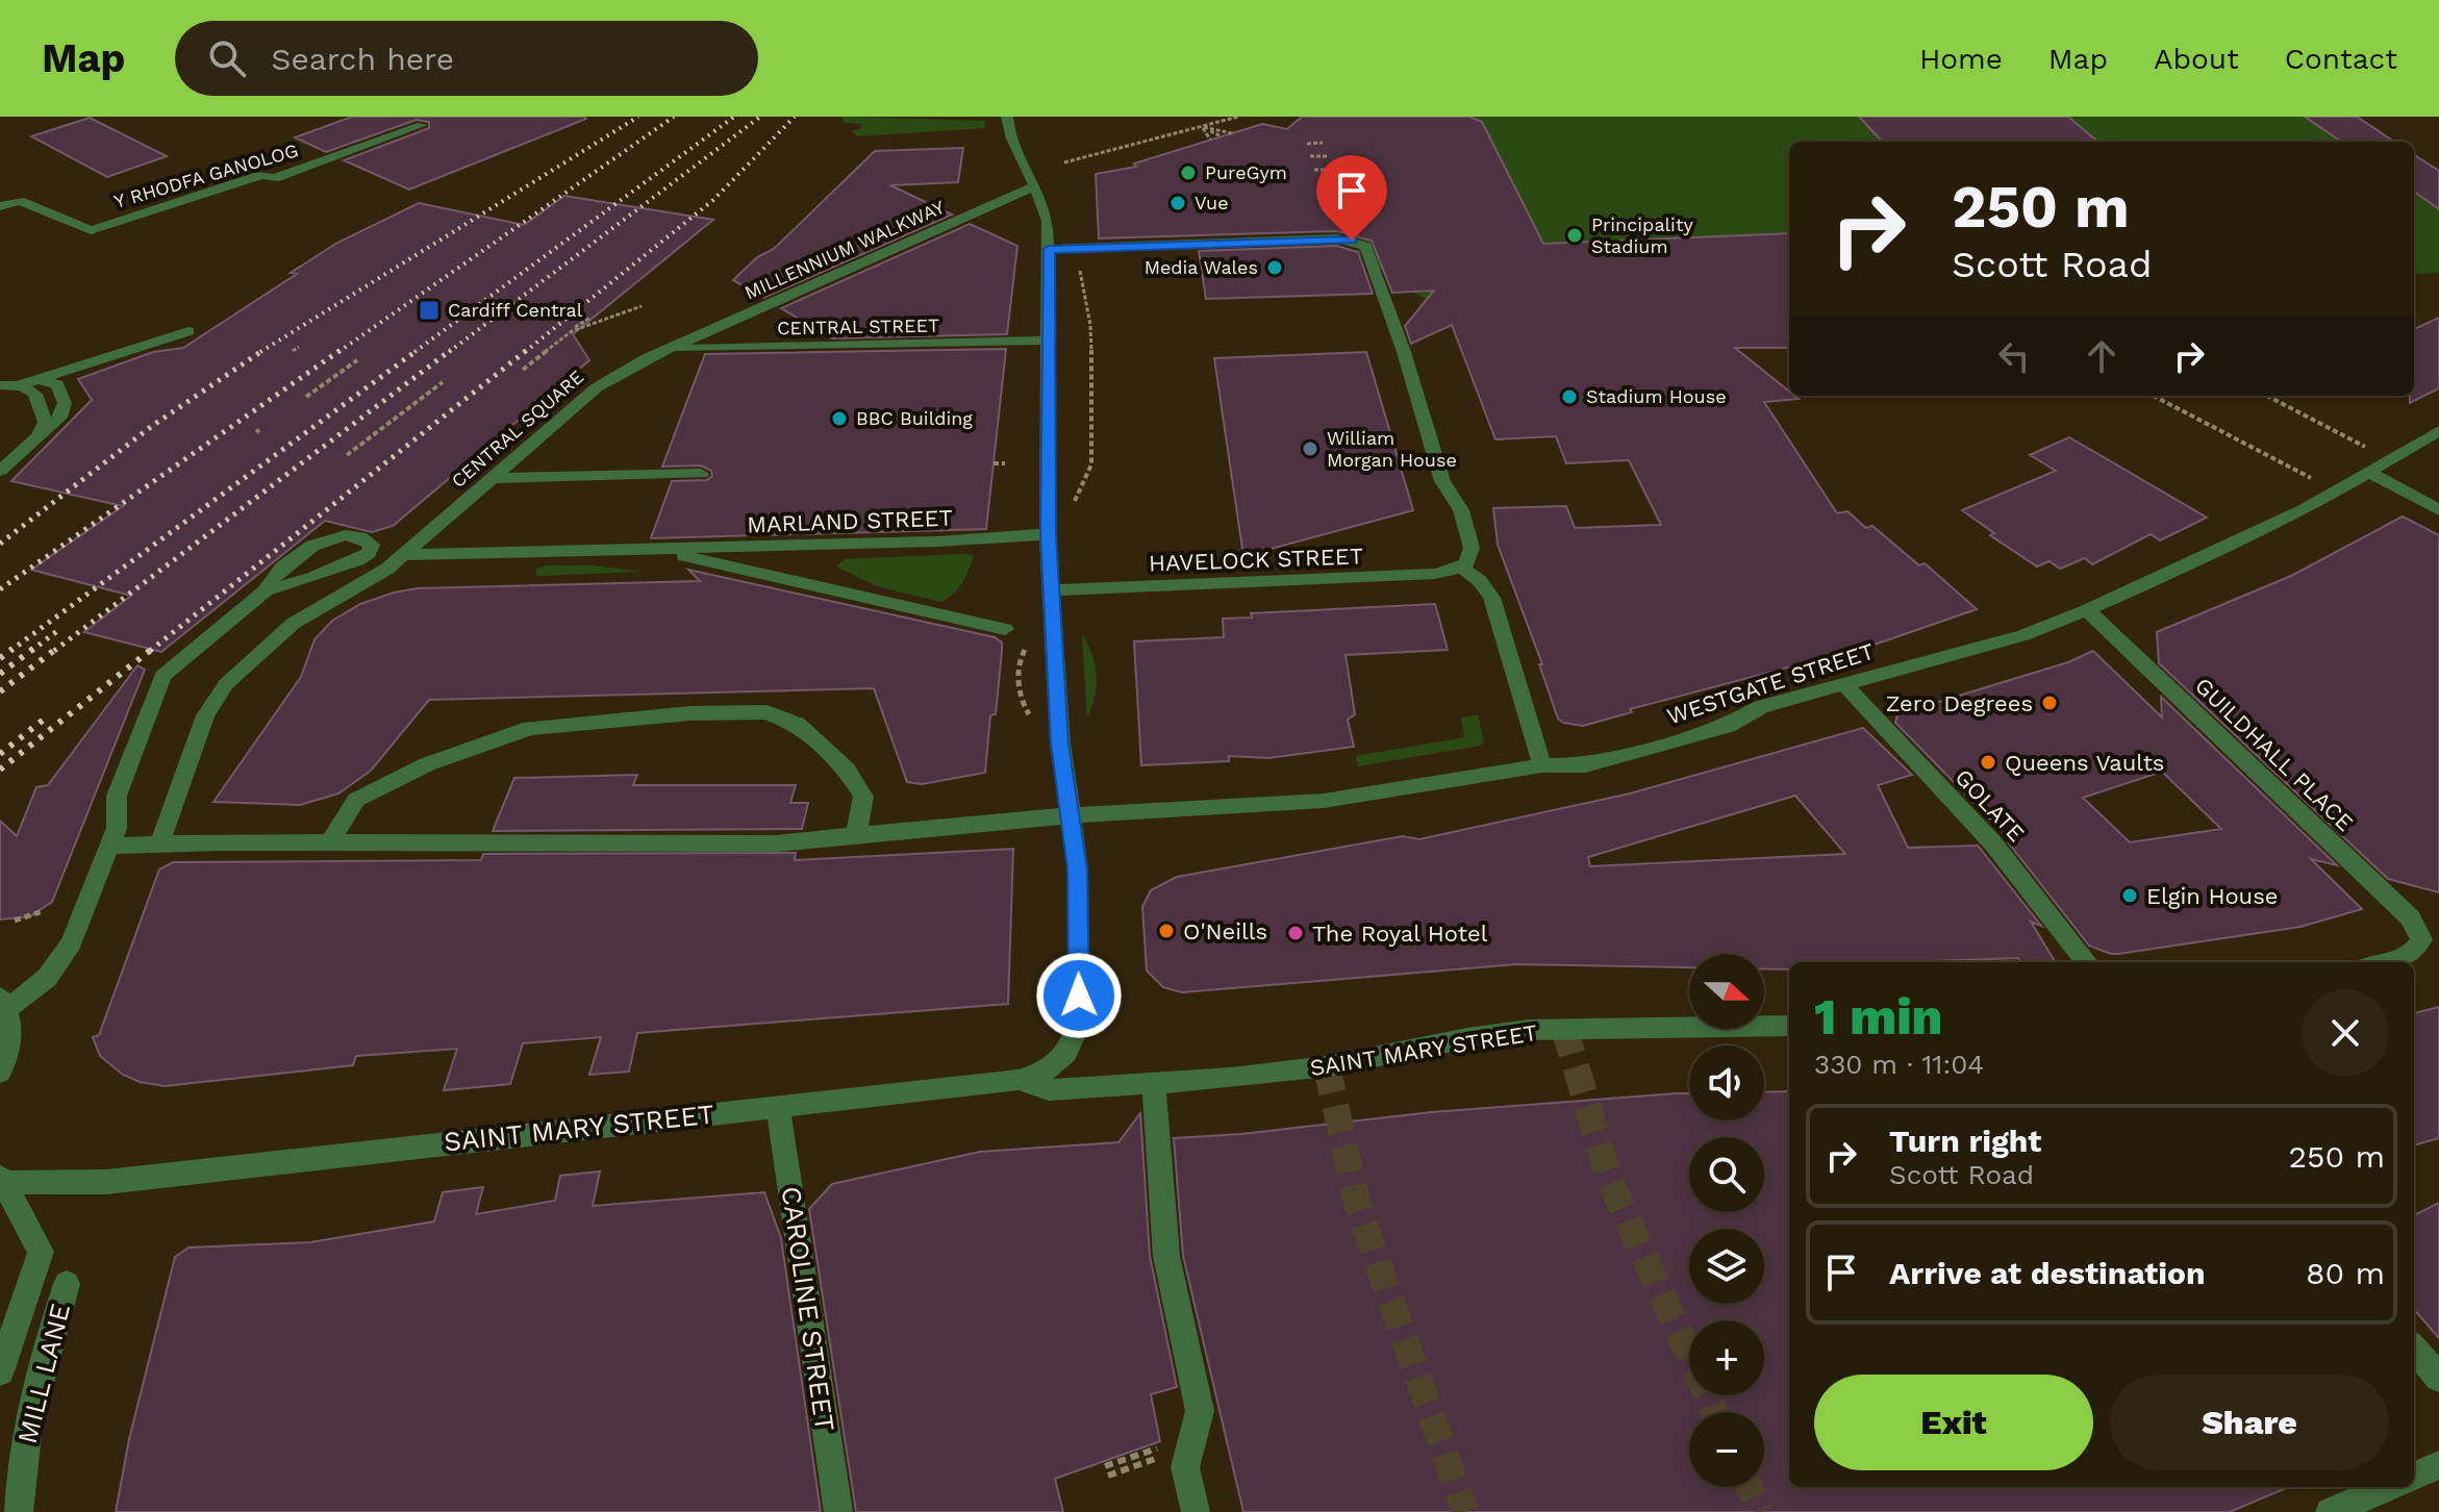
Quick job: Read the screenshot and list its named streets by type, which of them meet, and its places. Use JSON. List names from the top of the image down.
{
  "streets": {
    "street": [
      "Y RHODFA GANOLOG",
      "MILLENNIUM WALKWAY",
      "CENTRAL STREET",
      "CENTRAL SQUARE",
      "MARLAND STREET",
      "HAVELOCK STREET",
      "WESTGATE STREET",
      "GUILDHALL PLACE",
      "GOLATE",
      "SAINT MARY STREET",
      "CAROLINE STREET",
      "MILL LANE"
    ]
  },
  "crossings": [
    ["MILLENNIUM WALKWAY", "CENTRAL STREET"],
    ["MILLENNIUM WALKWAY", "CENTRAL SQUARE"],
    ["CENTRAL STREET", "CENTRAL SQUARE"],
    ["CENTRAL SQUARE", "MARLAND STREET"],
    ["CENTRAL SQUARE", "WESTGATE STREET"],
    ["WESTGATE STREET", "GUILDHALL PLACE"],
    ["WESTGATE STREET", "GOLATE"],
    ["SAINT MARY STREET", "CAROLINE STREET"],
    ["SAINT MARY STREET", "MILL LANE"]
  ],
  "places": {
    "other": [
      "PureGym",
      "Vue",
      "Principality Stadium",
      "Media Wales",
      "Stadium House",
      "BBC Building",
      "William Morgan House",
      "Zero Degrees",
      "Queens Vaults",
      "Elgin House",
      "O'Neills",
      "The Royal Hotel"
    ],
    "transit": ["Cardiff Central"]
  },
  "north": "right",
  "page": {
    "header": "Map",
    "search": "Search here",
    "nav": [
      "Home",
      "Map",
      "About",
      "Contact"
    ],
    "turn": ["250 m", "Scott Road"],
    "map_buttons": ["+", "−"],
    "heading": ["1 min", "330 m · 11:04"],
    "list": [
      {
        "name": "Turn right",
        "note": "Scott Road",
        "value": "250 m"
      },
      {
        "name": "Arrive at destination",
        "value": "80 m"
      }
    ],
    "buttons": ["Exit", "Share"]
  }
}
